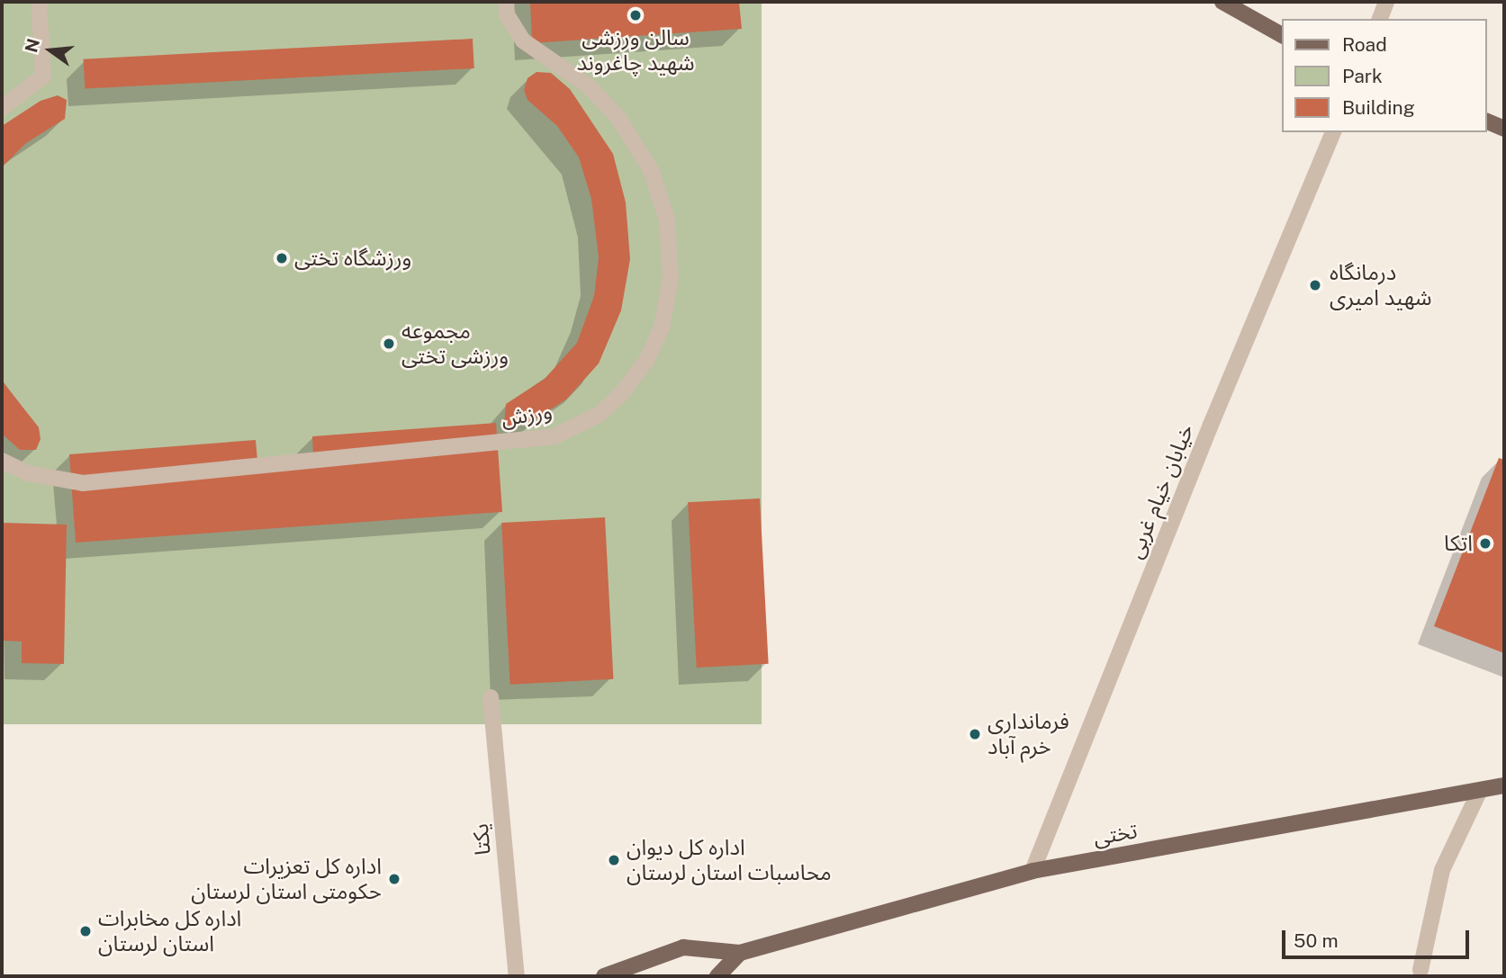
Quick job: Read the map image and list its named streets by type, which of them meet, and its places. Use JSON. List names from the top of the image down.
{
  "streets": {
    "main road": ["تختی"],
    "street": ["ورزش", "خیابان خیام غربی", "يکتا"]
  },
  "crossings": [
    ["خیابان خیام غربی", "تختی"]
  ],
  "places": [
    "سالن ورزشی شهید چاغروند",
    "ورزشگاه تختی",
    "درمانگاه شهید امیری",
    "مجموعه ورزشی تختی",
    "اتکا",
    "فرمانداری خرم آباد",
    "اداره کل دیوان محاسبات استان لرستان",
    "اداره کل تعزیرات حکومتی استان لرستان",
    "اداره کل مخابرات استان لرستان"
  ],
  "legend": ["Road", "Park", "Building"],
  "scale_bar": "50 m",
  "north": "left"
}
